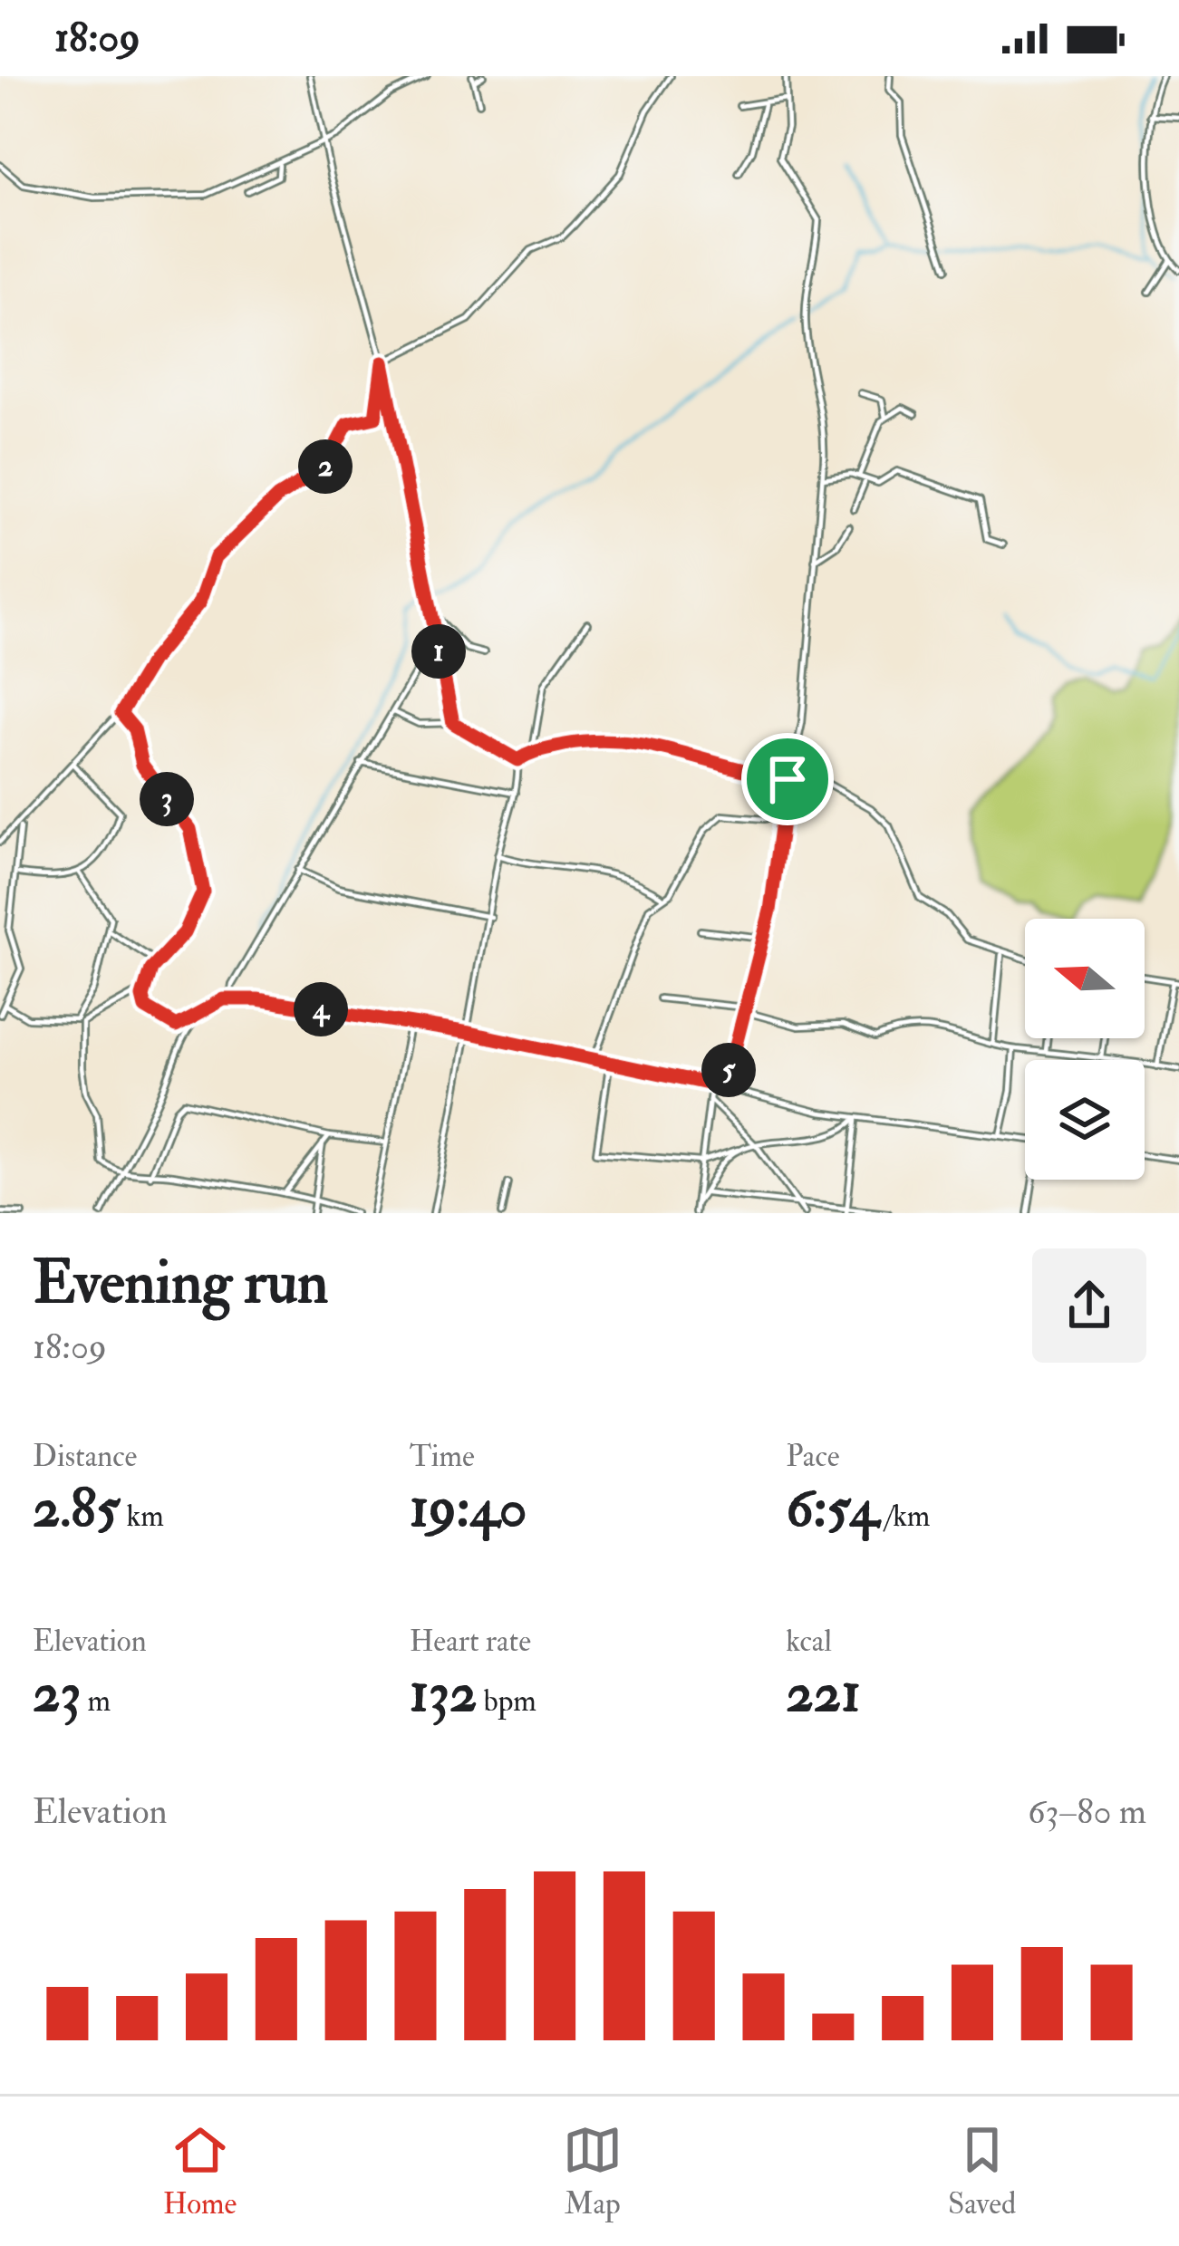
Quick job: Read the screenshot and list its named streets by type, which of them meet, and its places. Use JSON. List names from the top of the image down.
{
  "north": "left",
  "page": {
    "status": "18:09",
    "pins": [
      "2",
      "1",
      "3",
      "4",
      "5"
    ],
    "heading": ["Evening run", "18:09"],
    "stats": [
      ["Distance", "2.85 km"],
      ["Time", "19:40"],
      ["Pace", "6:54 /km"],
      ["Elevation", "23 m"],
      ["Heart rate", "132 bpm"],
      ["kcal", "221"]
    ],
    "chart": ["Elevation", "63–80 m"],
    "tabs": ["Home", "Map", "Saved"]
  }
}
